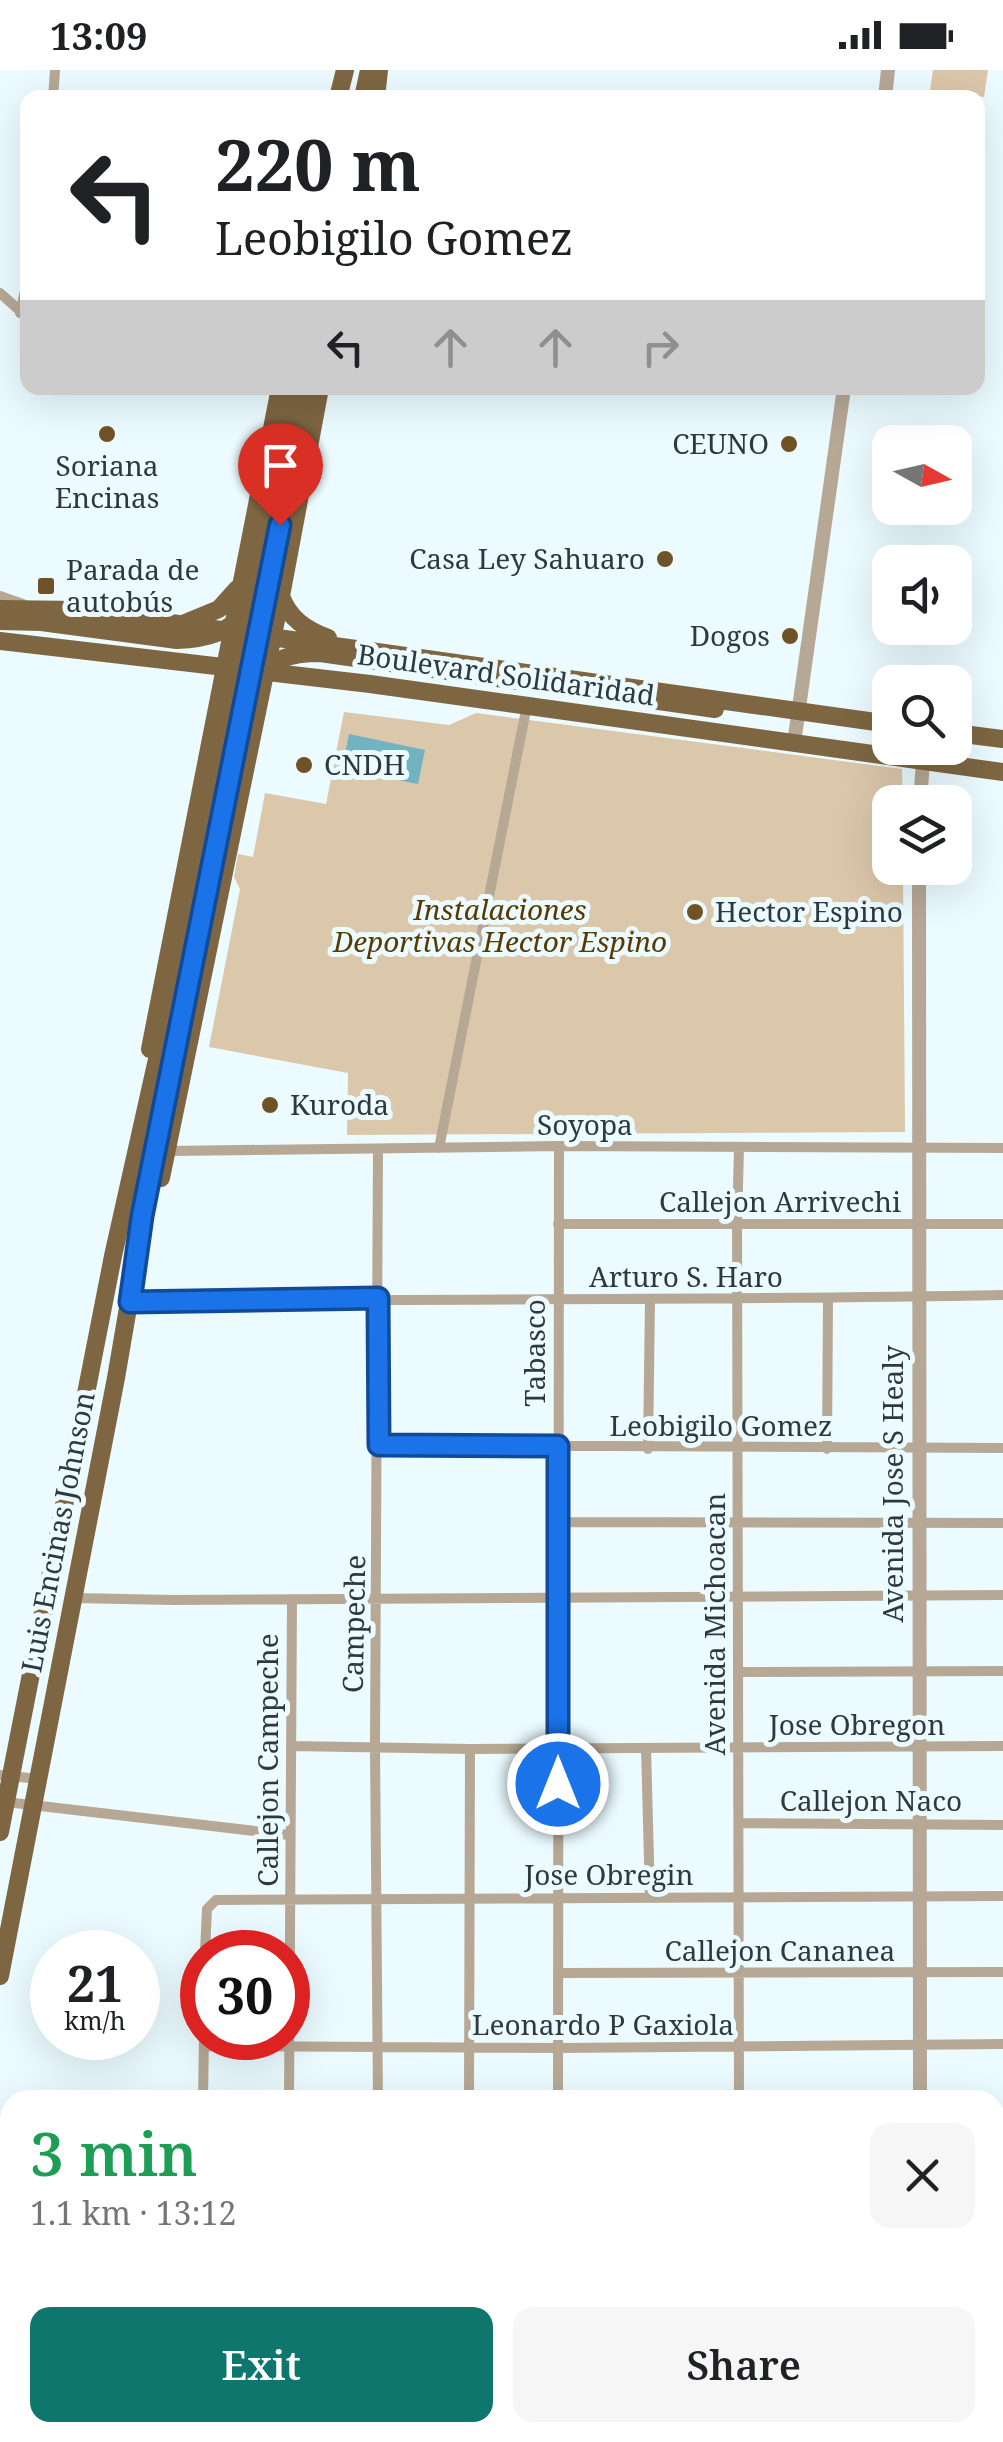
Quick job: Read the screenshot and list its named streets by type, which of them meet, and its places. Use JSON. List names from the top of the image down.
{
  "streets": {
    "main road": ["Boulevard Solidaridad", "Luis Encinas Johnson"],
    "street": [
      "Soyopa",
      "Callejon Arrivechi",
      "Arturo S. Haro",
      "Tabasco",
      "Leobigilo Gomez",
      "Avenida Jose S Healy",
      "Campeche",
      "Avenida Michoacan",
      "Jose Obregon",
      "Callejon Campeche",
      "Callejon Naco",
      "Jose Obregin",
      "Callejon Cananea",
      "Leonardo P Gaxiola"
    ]
  },
  "crossings": [
    ["Soyopa", "Tabasco"],
    ["Soyopa", "Avenida Jose S Healy"],
    ["Soyopa", "Luis Encinas Johnson"],
    ["Soyopa", "Campeche"],
    ["Soyopa", "Avenida Michoacan"],
    ["Callejon Arrivechi", "Tabasco"],
    ["Callejon Arrivechi", "Avenida Jose S Healy"],
    ["Callejon Arrivechi", "Avenida Michoacan"],
    ["Arturo S. Haro", "Tabasco"],
    ["Arturo S. Haro", "Avenida Jose S Healy"],
    ["Arturo S. Haro", "Luis Encinas Johnson"],
    ["Arturo S. Haro", "Campeche"],
    ["Arturo S. Haro", "Avenida Michoacan"],
    ["Tabasco", "Leobigilo Gomez"],
    ["Tabasco", "Jose Obregon"],
    ["Tabasco", "Jose Obregin"],
    ["Tabasco", "Callejon Cananea"],
    ["Tabasco", "Leonardo P Gaxiola"],
    ["Leobigilo Gomez", "Avenida Jose S Healy"],
    ["Leobigilo Gomez", "Campeche"],
    ["Leobigilo Gomez", "Avenida Michoacan"],
    ["Avenida Jose S Healy", "Jose Obregon"],
    ["Avenida Jose S Healy", "Callejon Naco"],
    ["Avenida Jose S Healy", "Jose Obregin"],
    ["Avenida Jose S Healy", "Callejon Cananea"],
    ["Avenida Jose S Healy", "Leonardo P Gaxiola"],
    ["Campeche", "Jose Obregon"],
    ["Campeche", "Jose Obregin"],
    ["Campeche", "Leonardo P Gaxiola"],
    ["Avenida Michoacan", "Jose Obregon"],
    ["Avenida Michoacan", "Callejon Naco"],
    ["Avenida Michoacan", "Jose Obregin"],
    ["Avenida Michoacan", "Callejon Cananea"],
    ["Avenida Michoacan", "Leonardo P Gaxiola"],
    ["Jose Obregon", "Callejon Campeche"],
    ["Callejon Campeche", "Jose Obregin"]
  ],
  "parks": ["Instalaciones Deportivas Hector Espino"],
  "places": {
    "other": [
      "Soriana Encinas",
      "CEUNO",
      "Casa Ley Sahuaro",
      "Dogos",
      "CNDH",
      "Hector Espino",
      "Kuroda"
    ],
    "transit": ["Parada de autobús"]
  },
  "north": "right",
  "page": {
    "status": "13:09",
    "turn": ["220 m", "Leobigilo Gomez"],
    "speed": "21 km/h",
    "limit": "30",
    "heading": ["3 min", "1.1 km · 13:12"],
    "buttons": ["Exit", "Share"]
  }
}
